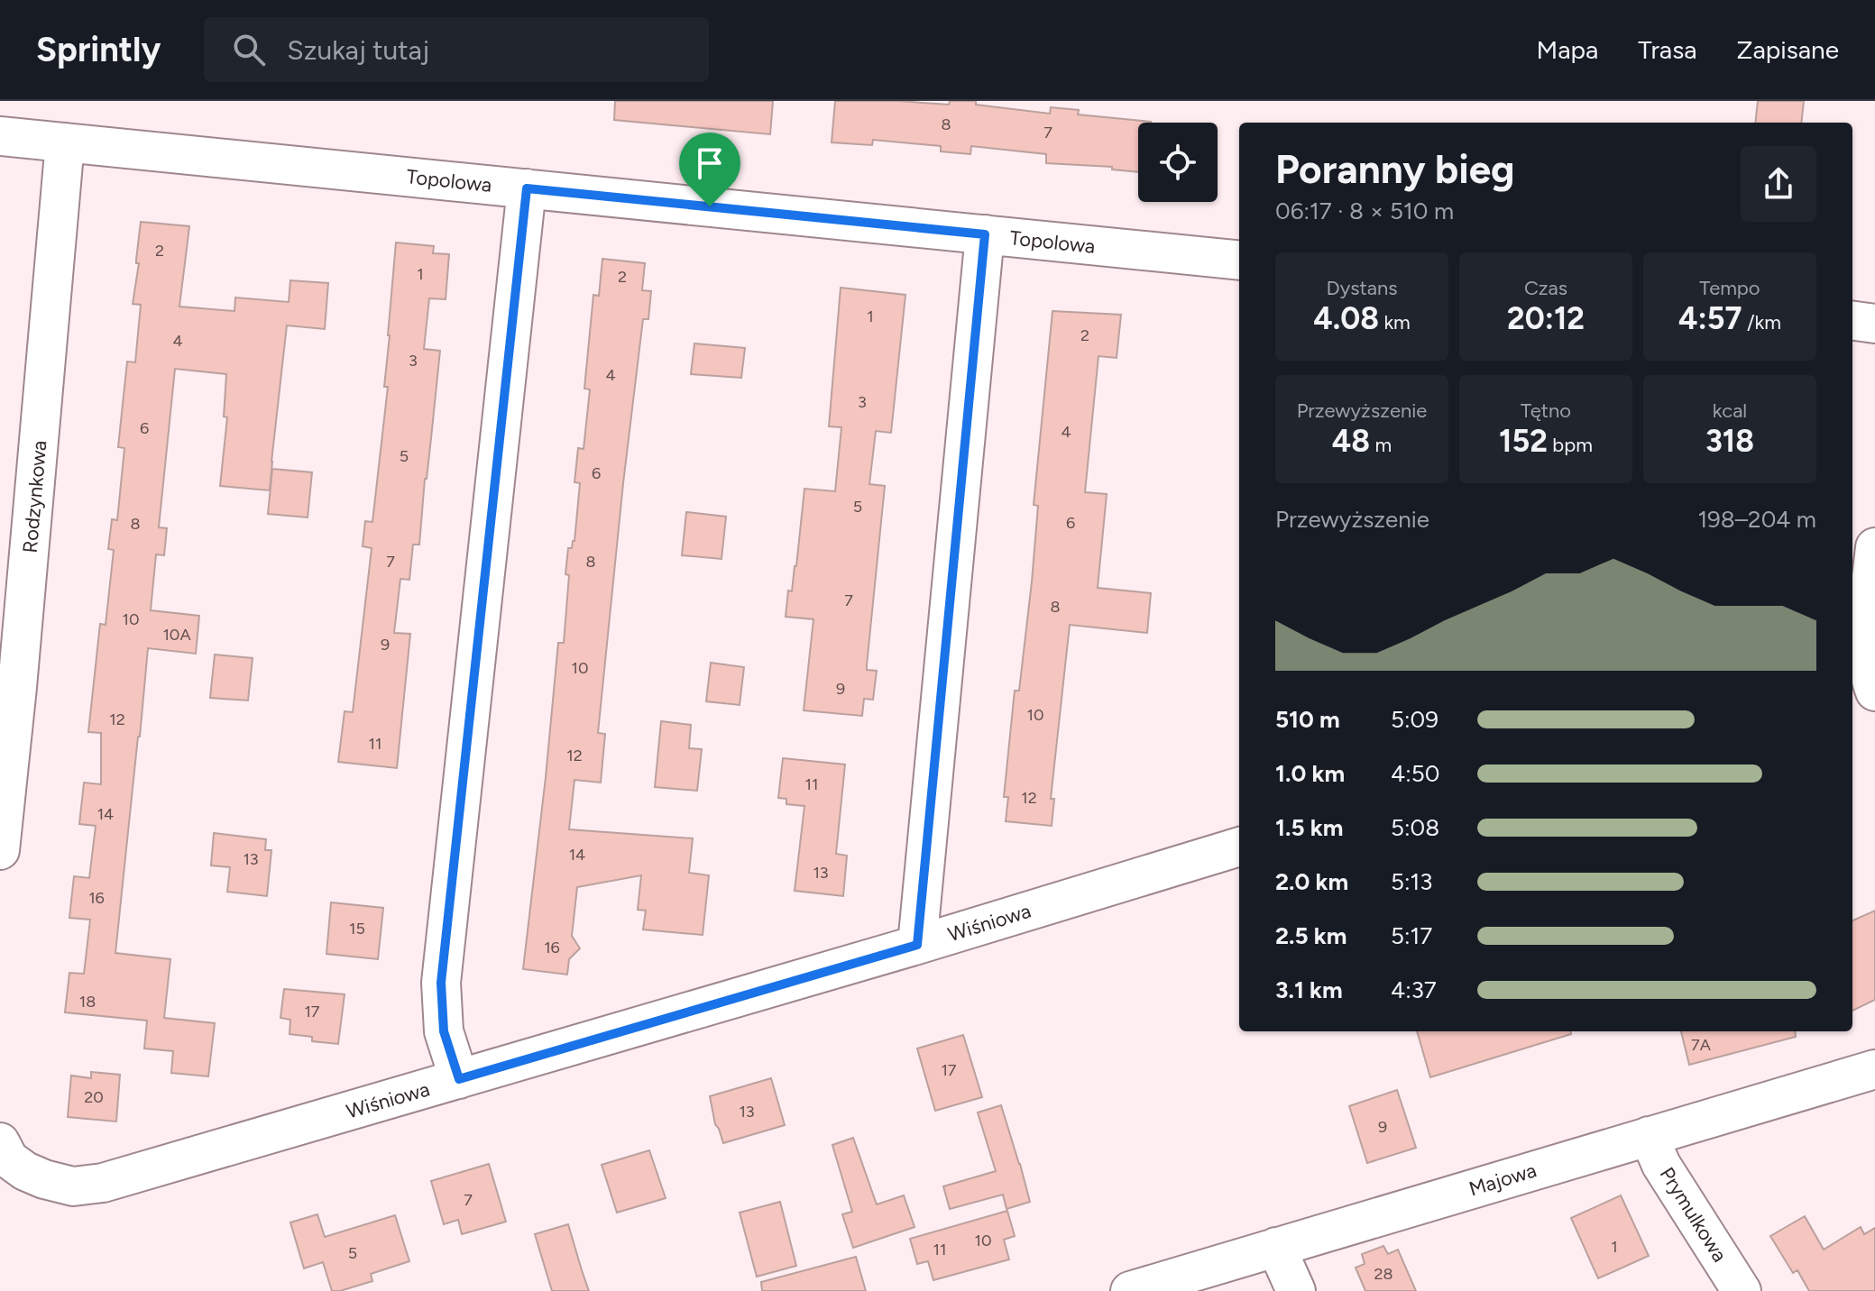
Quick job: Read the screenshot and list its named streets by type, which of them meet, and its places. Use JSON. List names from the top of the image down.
{
  "streets": {
    "street": [
      "Topolowa",
      "Rodzynkowa",
      "Wiśniowa",
      "Majowa",
      "Prymulkowa"
    ]
  },
  "crossings": [
    ["Topolowa", "Rodzynkowa"],
    ["Majowa", "Prymulkowa"]
  ],
  "house_numbers": [
    "8",
    "7",
    "2",
    "1",
    "2",
    "1",
    "2",
    "4",
    "3",
    "4",
    "3",
    "6",
    "4",
    "5",
    "6",
    "5",
    "6",
    "8",
    "7",
    "8",
    "7",
    "8",
    "10",
    "10A",
    "9",
    "10",
    "9",
    "10",
    "12",
    "11",
    "12",
    "11",
    "12",
    "14",
    "14",
    "13",
    "13",
    "16",
    "15",
    "16",
    "18",
    "17",
    "7A",
    "17",
    "20",
    "13",
    "9",
    "7",
    "10",
    "1",
    "11",
    "5",
    "28"
  ],
  "page": {
    "header": "Sprintly",
    "search": "Szukaj tutaj",
    "nav": ["Mapa", "Trasa", "Zapisane"],
    "heading": ["Poranny bieg", "06:17 · 8 × 510 m"],
    "stats": [
      ["Dystans", "4.08 km"],
      ["Czas", "20:12"],
      ["Tempo", "4:57 /km"],
      ["Przewyższenie", "48 m"],
      ["Tętno", "152 bpm"],
      ["kcal", "318"]
    ],
    "chart": ["Przewyższenie", "198–204 m"],
    "list": [
      {
        "name": "510 m",
        "note": "5:09"
      },
      {
        "name": "1.0 km",
        "note": "4:50"
      },
      {
        "name": "1.5 km",
        "note": "5:08"
      },
      {
        "name": "2.0 km",
        "note": "5:13"
      },
      {
        "name": "2.5 km",
        "note": "5:17"
      },
      {
        "name": "3.1 km",
        "note": "4:37"
      }
    ]
  }
}
